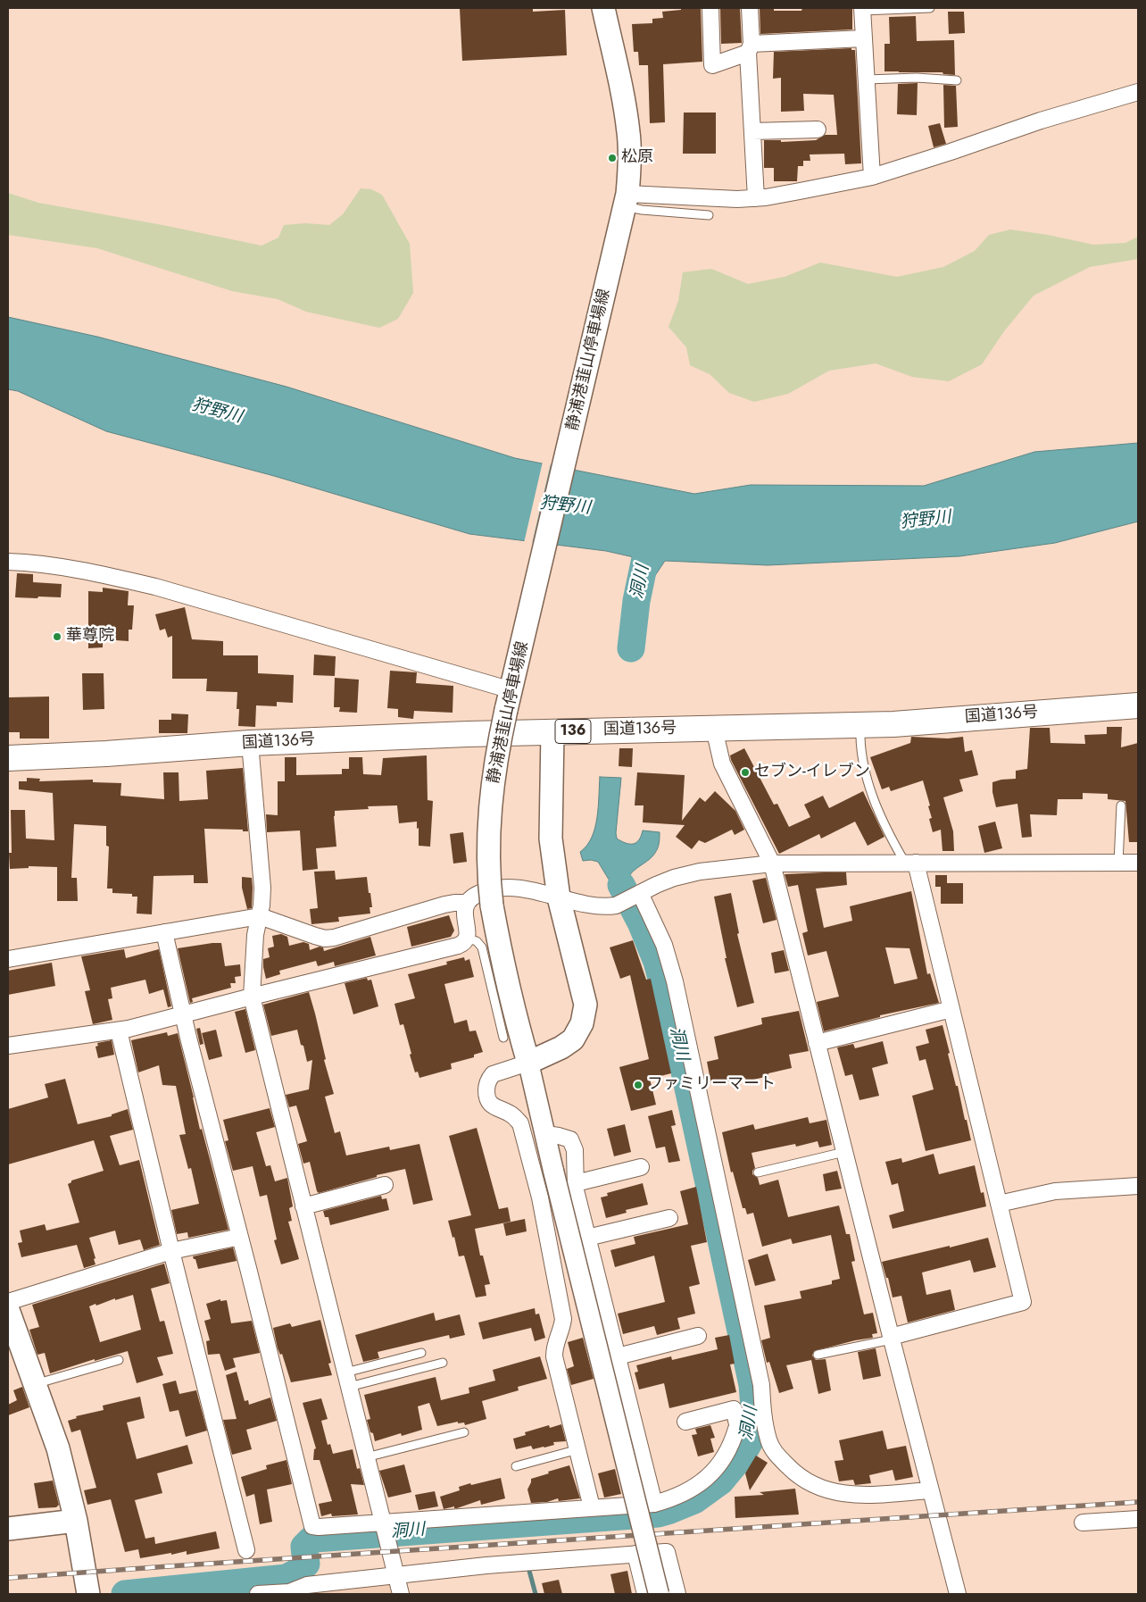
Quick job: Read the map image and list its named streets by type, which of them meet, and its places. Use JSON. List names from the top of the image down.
{
  "streets": {
    "highway": ["国道136号", "136"],
    "main road": ["静浦港韮山停車場線"]
  },
  "water": ["狩野川", "洞川"],
  "places": [
    "松原",
    "華尊院",
    "セブン-イレブン",
    "ファミリーマート"
  ]
}
